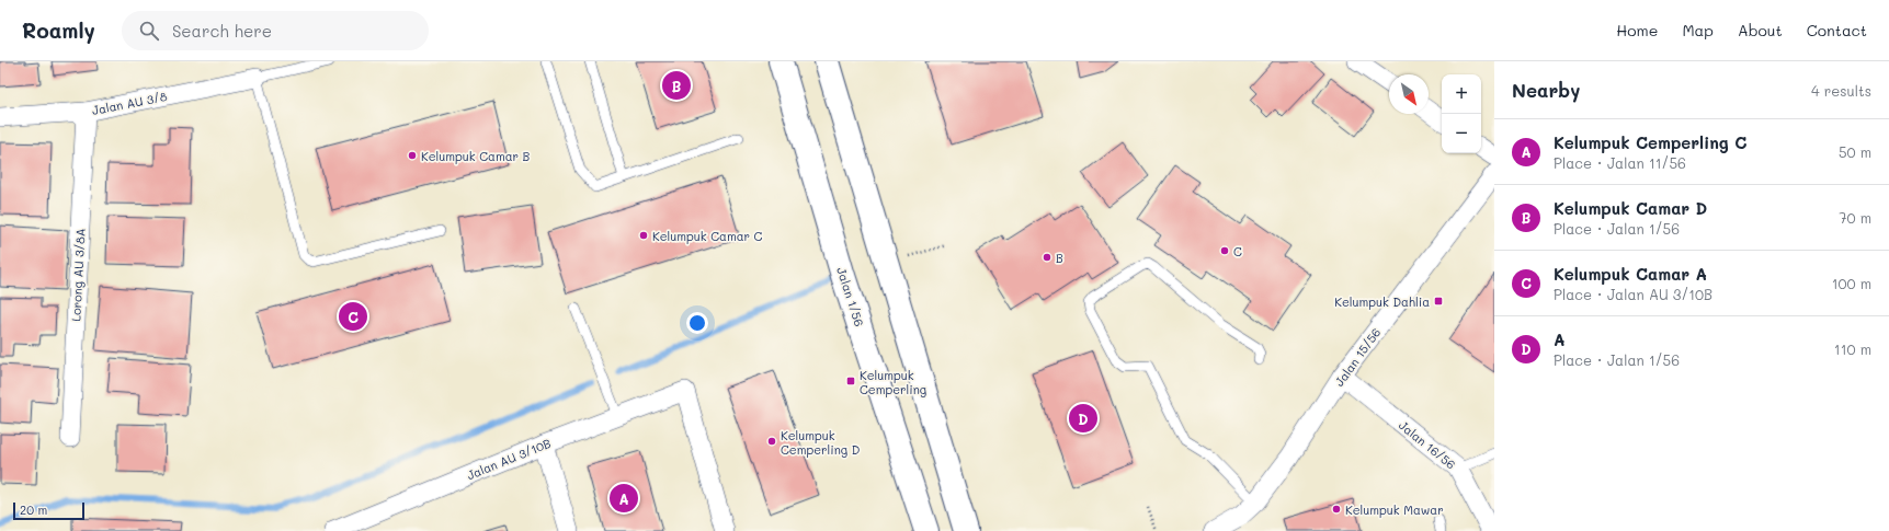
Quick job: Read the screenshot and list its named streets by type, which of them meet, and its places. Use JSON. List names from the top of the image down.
{
  "streets": {
    "main road": ["Jalan 1/56"],
    "street": [
      "Jalan AU 3/8",
      "Lorong AU 3/8A",
      "Jalan 15/56",
      "Jalan 16/56",
      "Jalan AU 3/10B"
    ]
  },
  "crossings": [
    ["Jalan AU 3/8", "Lorong AU 3/8A"],
    ["Jalan 15/56", "Jalan 16/56"]
  ],
  "places": {
    "other": [
      "Kelumpuk Camar B",
      "Kelumpuk Camar C",
      "C",
      "B",
      "Kelumpuk Cemperling D",
      "Kelumpuk Mawar"
    ],
    "transit": ["Kelumpuk Dahlia", "Kelumpuk Cemperling"]
  },
  "scale_bar": "20 m",
  "north": "bottom right",
  "page": {
    "header": "Roamly",
    "search": "Search here",
    "nav": [
      "Home",
      "Map",
      "About",
      "Contact"
    ],
    "heading": ["Nearby", "4 results"],
    "pins": [
      "B",
      "C",
      "D",
      "A"
    ],
    "map_buttons": ["+", "−"],
    "list": [
      {
        "mark": "A",
        "name": "Kelumpuk Cemperling C",
        "note": "Place · Jalan 11/56",
        "value": "50 m"
      },
      {
        "mark": "B",
        "name": "Kelumpuk Camar D",
        "note": "Place · Jalan 1/56",
        "value": "70 m"
      },
      {
        "mark": "C",
        "name": "Kelumpuk Camar A",
        "note": "Place · Jalan AU 3/10B",
        "value": "100 m"
      },
      {
        "mark": "D",
        "name": "A",
        "note": "Place · Jalan 1/56",
        "value": "110 m"
      }
    ],
    "scale": "20 m"
  }
}
